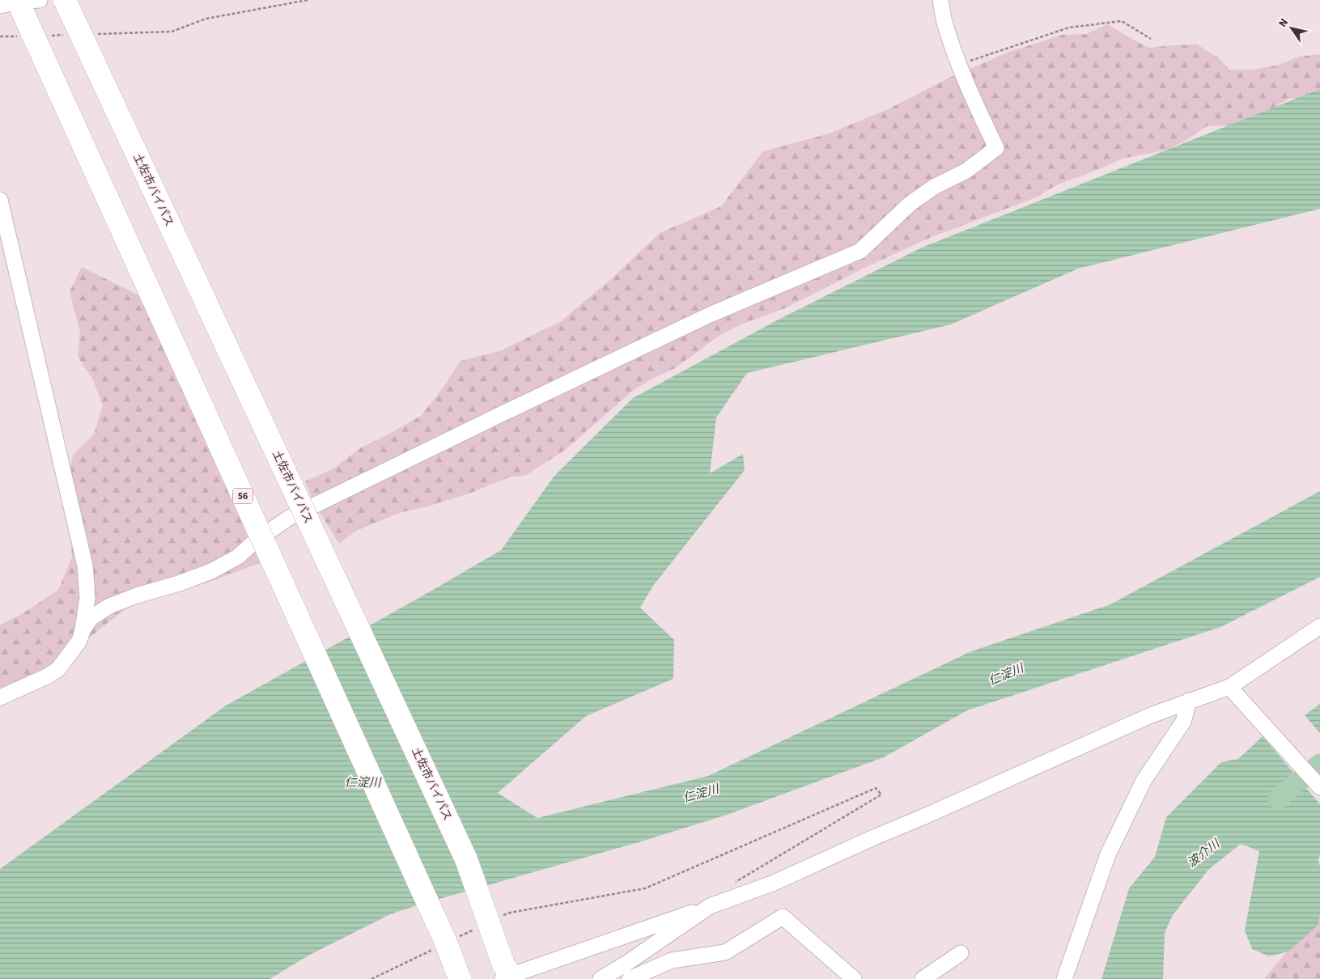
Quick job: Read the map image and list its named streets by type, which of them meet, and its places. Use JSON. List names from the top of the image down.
{
  "streets": {
    "highway": ["土佐市バイパス", "56"]
  },
  "water": ["仁淀川", "波介川"],
  "north": "top left"
}
